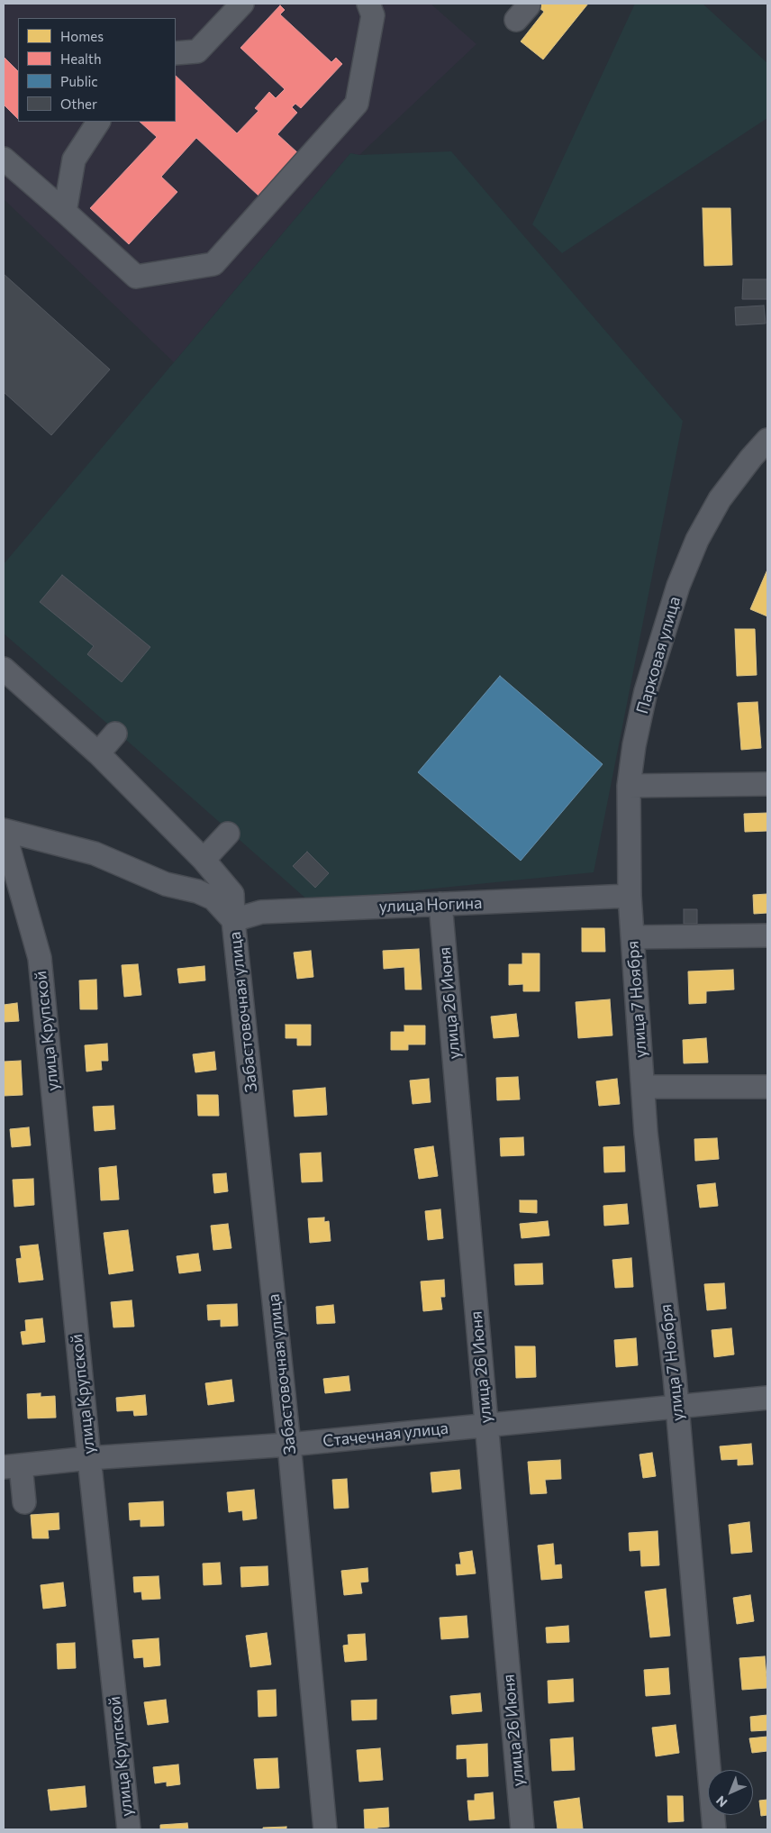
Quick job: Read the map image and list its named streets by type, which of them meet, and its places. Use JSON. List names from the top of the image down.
{
  "streets": {
    "street": [
      "Парковая улица",
      "улица Ногина",
      "улица 7 Ноября",
      "улица 26 Июня",
      "Забастовочная улица",
      "улица Крупской",
      "Стачечная улица"
    ]
  },
  "crossings": [
    ["Парковая улица", "улица Ногина"],
    ["Парковая улица", "улица 7 Ноября"],
    ["улица Ногина", "улица 7 Ноября"],
    ["улица Ногина", "улица 26 Июня"],
    ["улица Ногина", "Забастовочная улица"],
    ["улица 7 Ноября", "Стачечная улица"],
    ["улица 26 Июня", "Стачечная улица"],
    ["Забастовочная улица", "Стачечная улица"],
    ["улица Крупской", "Стачечная улица"]
  ],
  "legend": [
    "Homes",
    "Health",
    "Public",
    "Other"
  ],
  "north": "bottom left"
}
